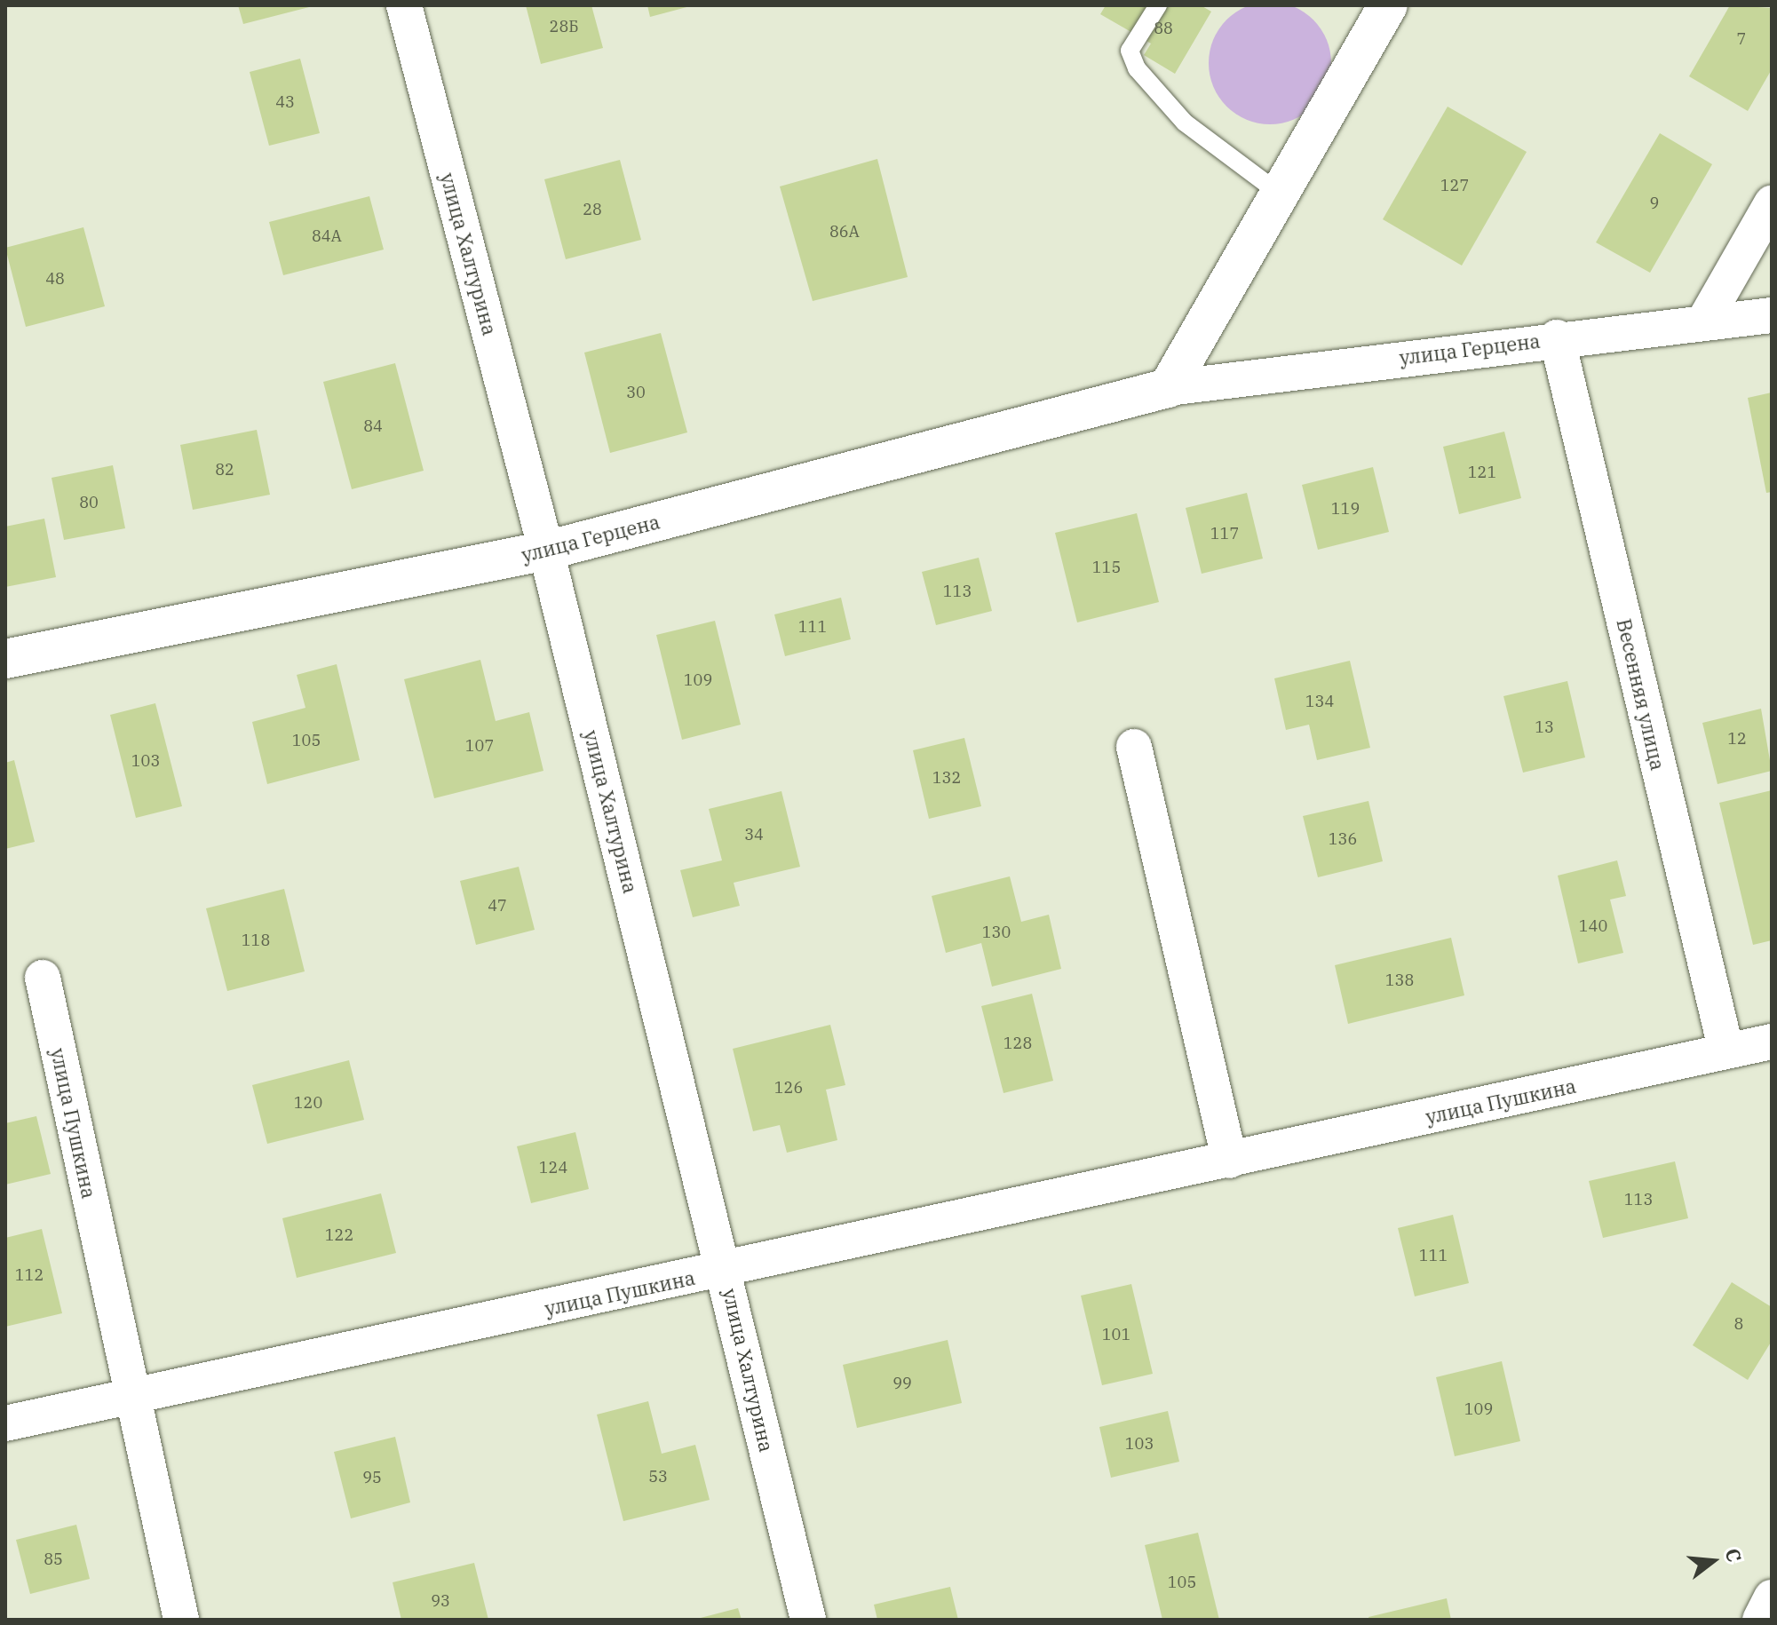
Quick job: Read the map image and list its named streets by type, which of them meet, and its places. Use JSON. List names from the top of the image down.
{
  "streets": {
    "street": [
      "улица Халтурина",
      "улица Герцена",
      "Весенняя улица",
      "улица Пушкина"
    ]
  },
  "crossings": [
    ["улица Халтурина", "улица Герцена"],
    ["улица Халтурина", "улица Пушкина"],
    ["улица Герцена", "Весенняя улица"],
    ["Весенняя улица", "улица Пушкина"]
  ],
  "house_numbers": [
    "28Б",
    "88",
    "7",
    "43",
    "127",
    "9",
    "28",
    "86А",
    "84А",
    "48",
    "30",
    "84",
    "82",
    "121",
    "80",
    "119",
    "117",
    "115",
    "113",
    "111",
    "109",
    "134",
    "13",
    "12",
    "105",
    "107",
    "103",
    "132",
    "34",
    "136",
    "47",
    "140",
    "130",
    "118",
    "138",
    "128",
    "126",
    "120",
    "124",
    "113",
    "122",
    "111",
    "112",
    "8",
    "101",
    "99",
    "109",
    "103",
    "53",
    "95",
    "85",
    "105",
    "93"
  ],
  "north": "right"
}
